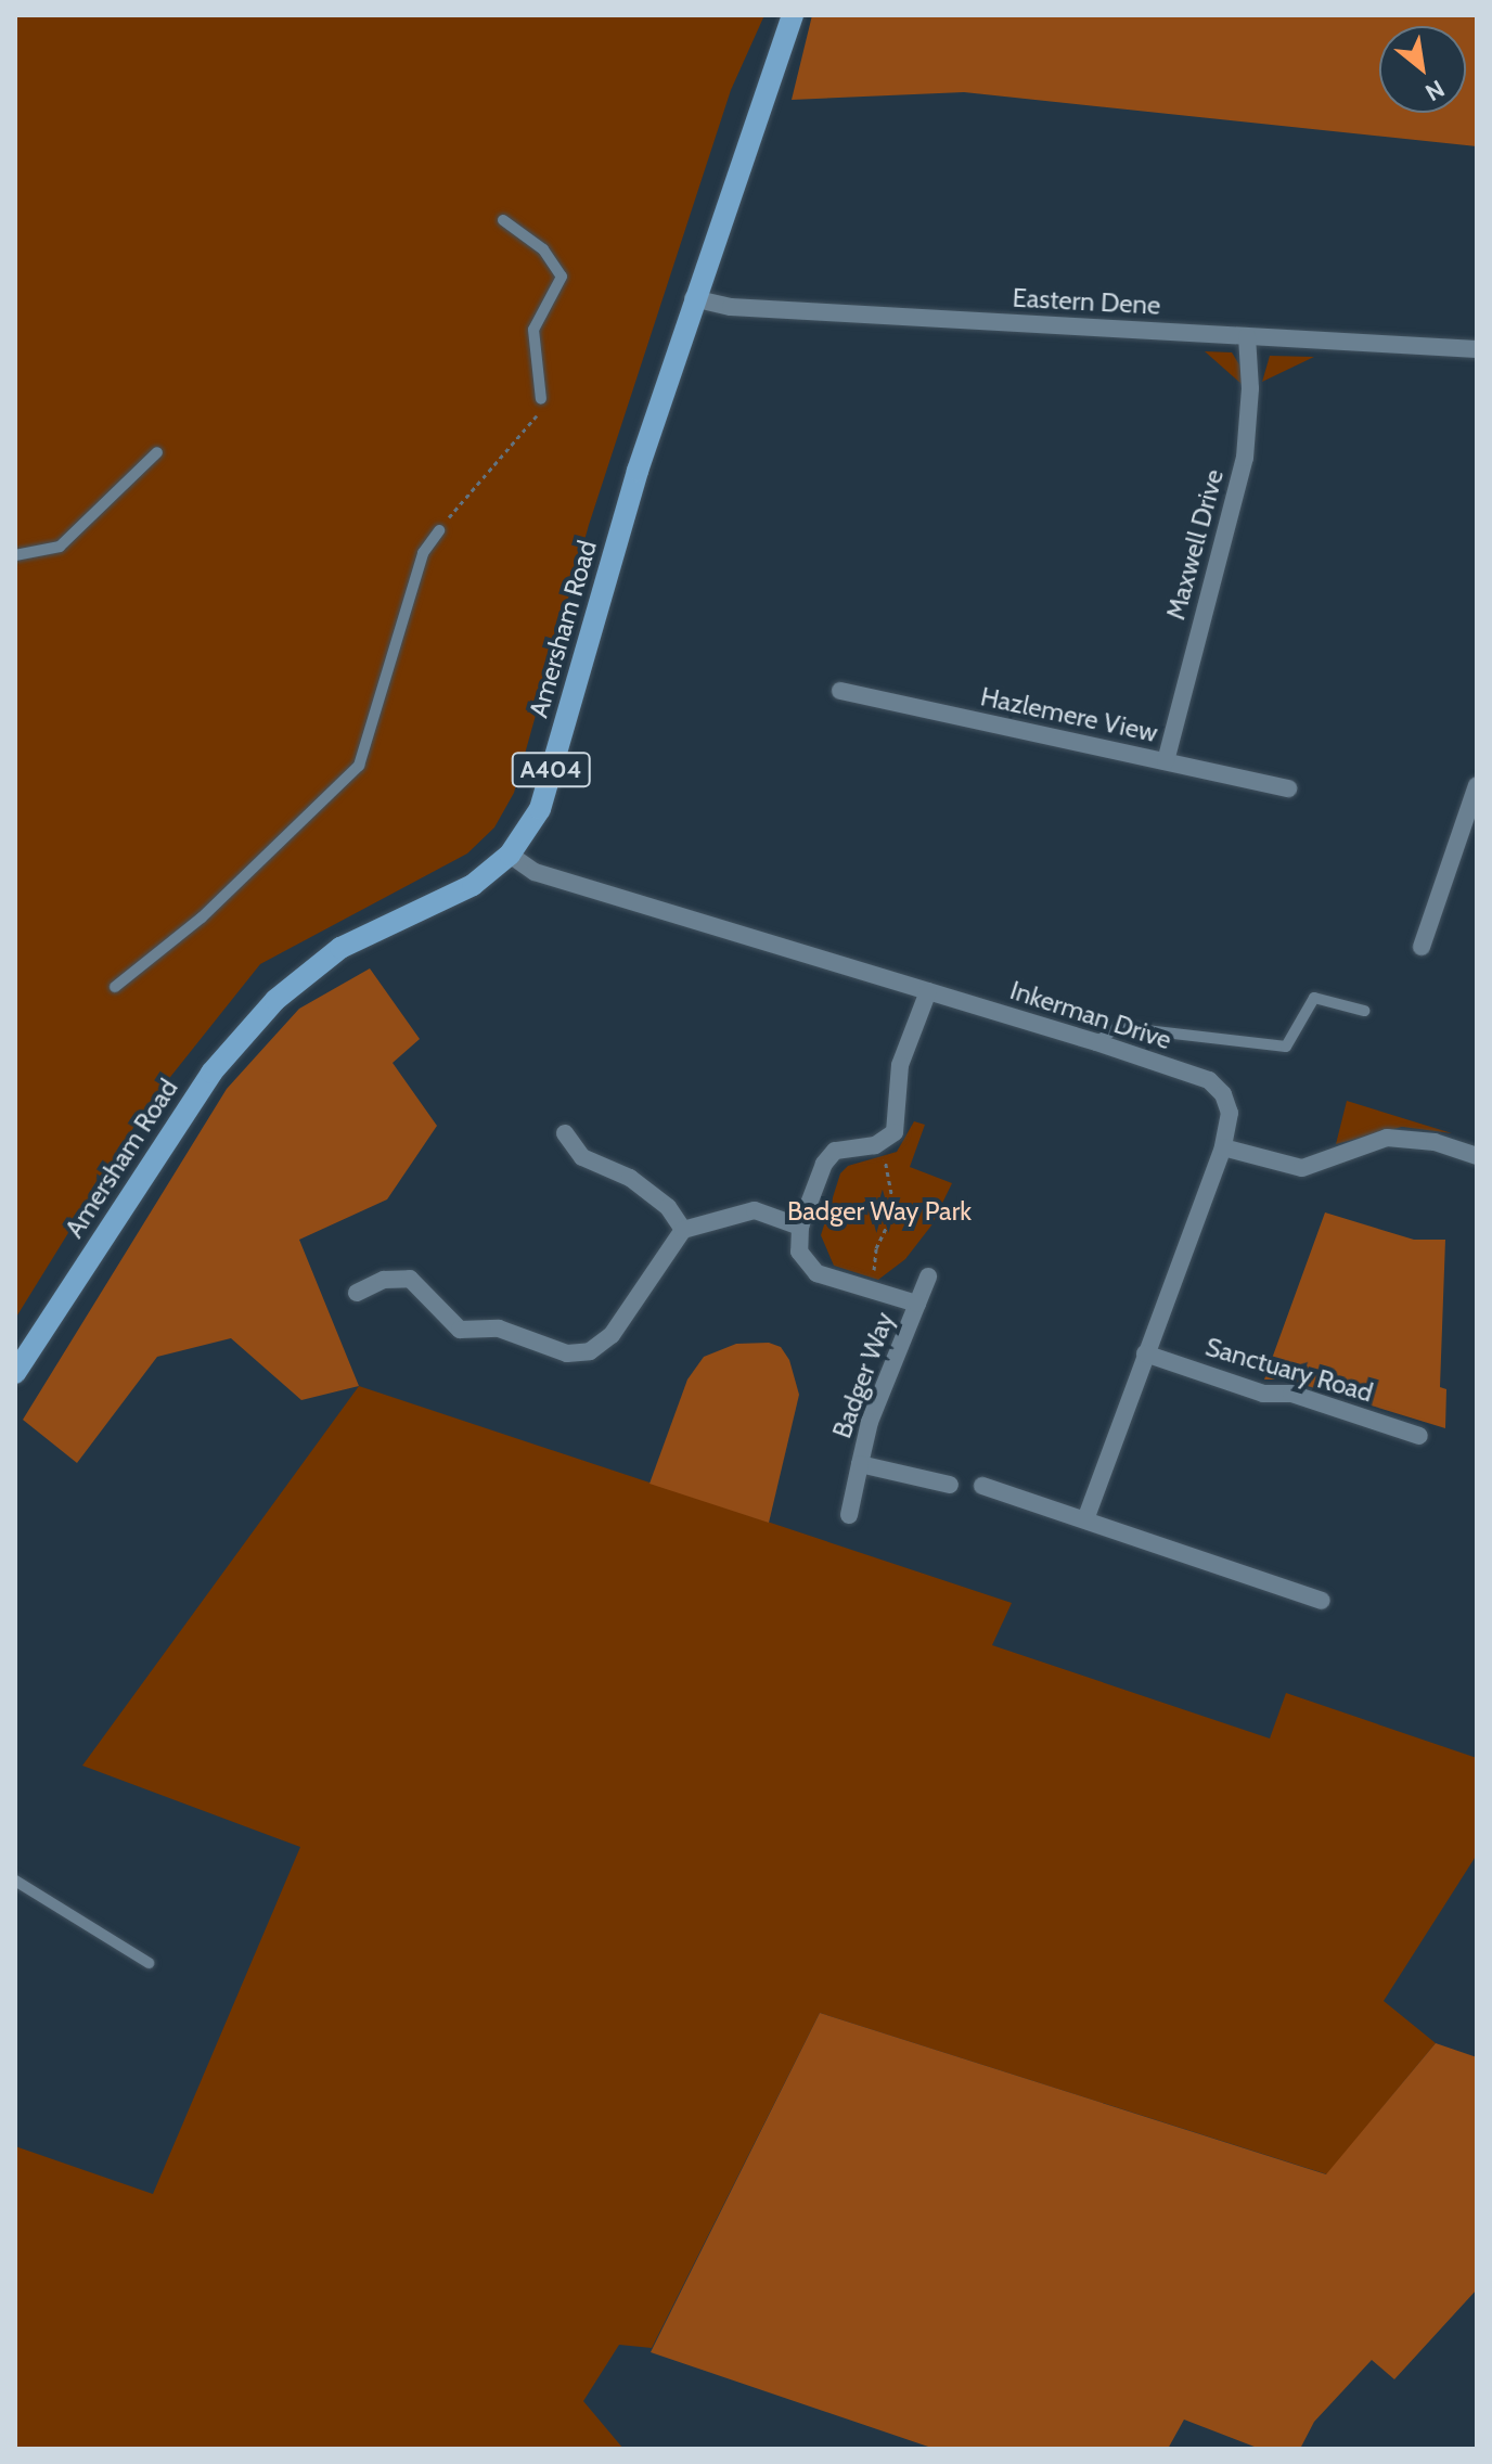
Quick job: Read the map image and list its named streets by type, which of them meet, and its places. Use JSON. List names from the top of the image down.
{
  "streets": {
    "main road": ["Amersham Road", "A404"],
    "street": [
      "Eastern Dene",
      "Maxwell Drive",
      "Hazlemere View",
      "Inkerman Drive",
      "Sanctuary Road",
      "Badger Way"
    ]
  },
  "crossings": [
    ["Eastern Dene", "Maxwell Drive"],
    ["Eastern Dene", "Amersham Road"],
    ["Maxwell Drive", "Hazlemere View"],
    ["Amersham Road", "Inkerman Drive"],
    ["Inkerman Drive", "Sanctuary Road"]
  ],
  "parks": ["Badger Way Park"],
  "north": "bottom right"
}
